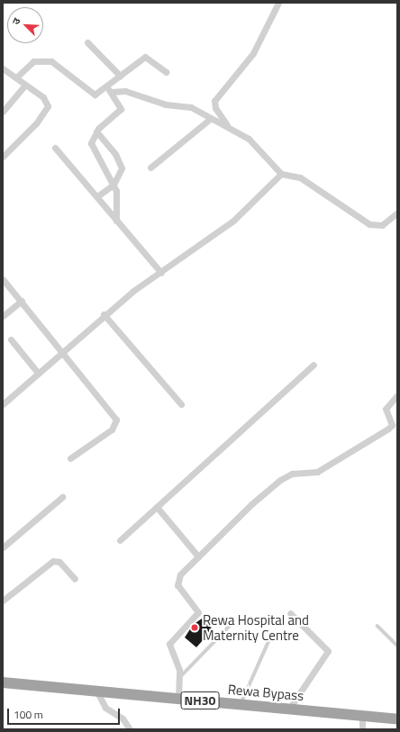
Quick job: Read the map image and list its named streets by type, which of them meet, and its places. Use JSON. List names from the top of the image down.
{
  "streets": {
    "highway": ["Rewa Bypass", "NH30"]
  },
  "places": ["Rewa Hospital and Maternity Centre"],
  "scale_bar": "100 m",
  "north": "top left"
}
